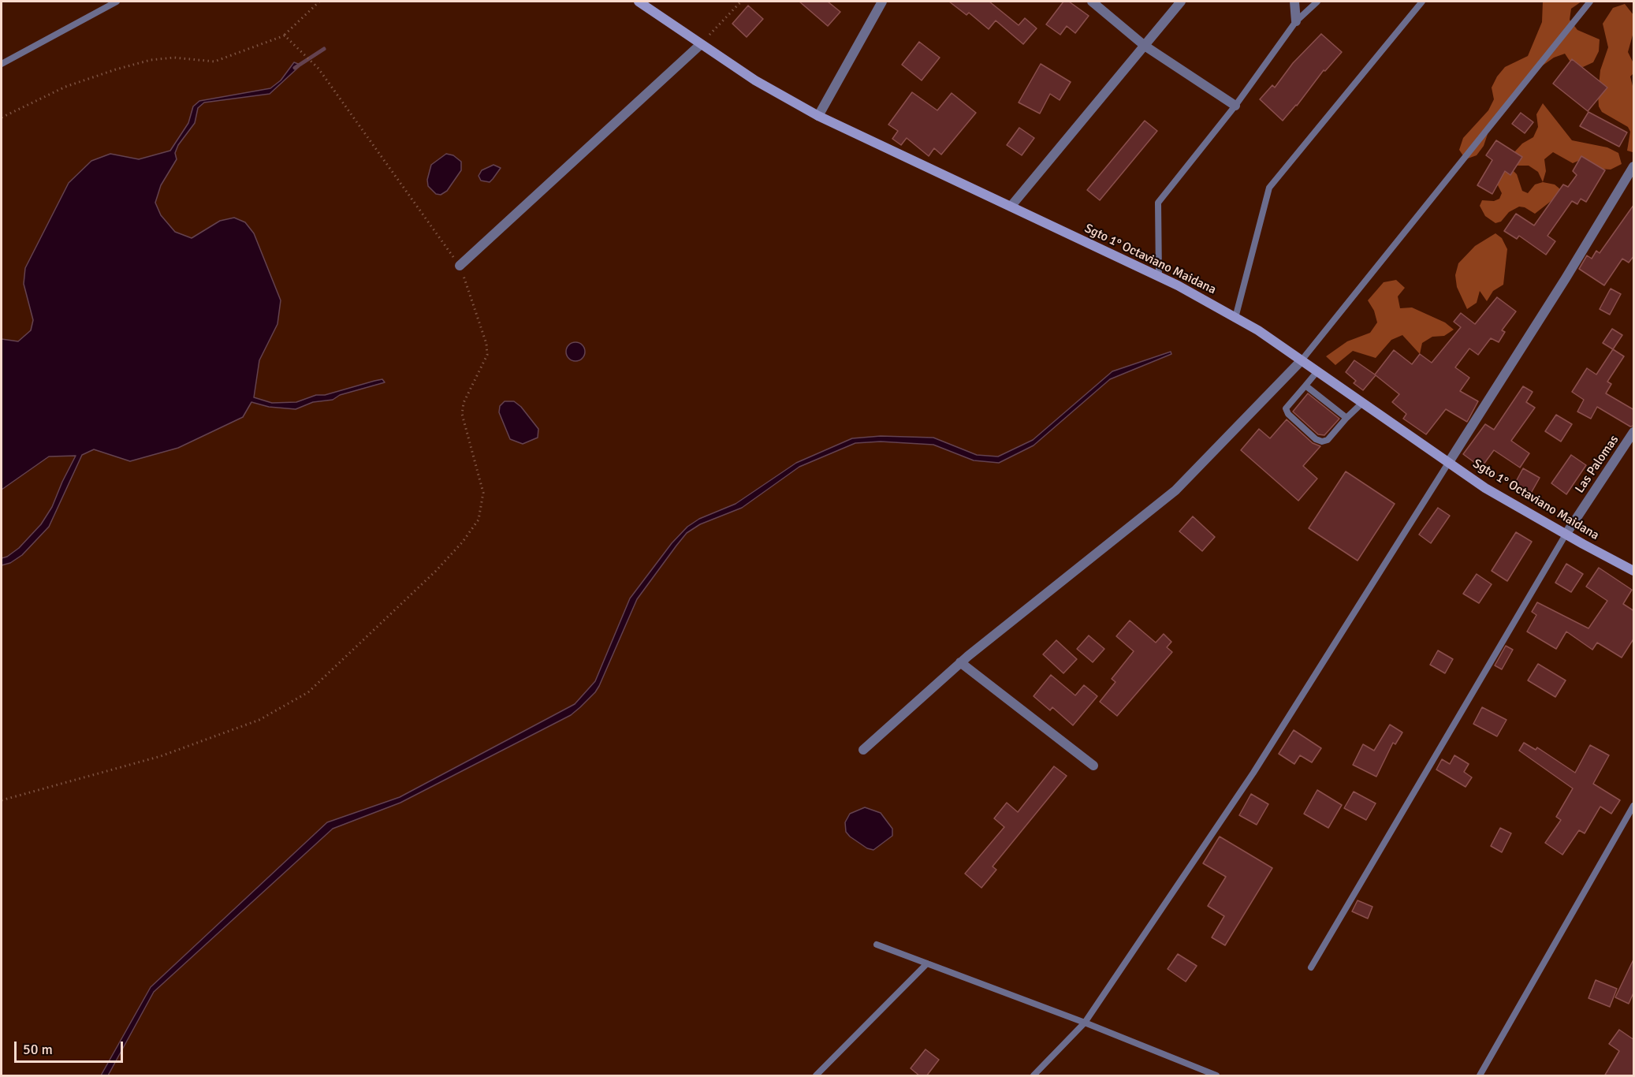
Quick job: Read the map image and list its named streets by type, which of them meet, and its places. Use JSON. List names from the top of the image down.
{
  "streets": {
    "main road": ["Sgto 1° Octaviano Maidana"],
    "street": ["Las Palomas"]
  },
  "crossings": [
    ["Sgto 1° Octaviano Maidana", "Las Palomas"]
  ],
  "scale_bar": "50 m"
}
